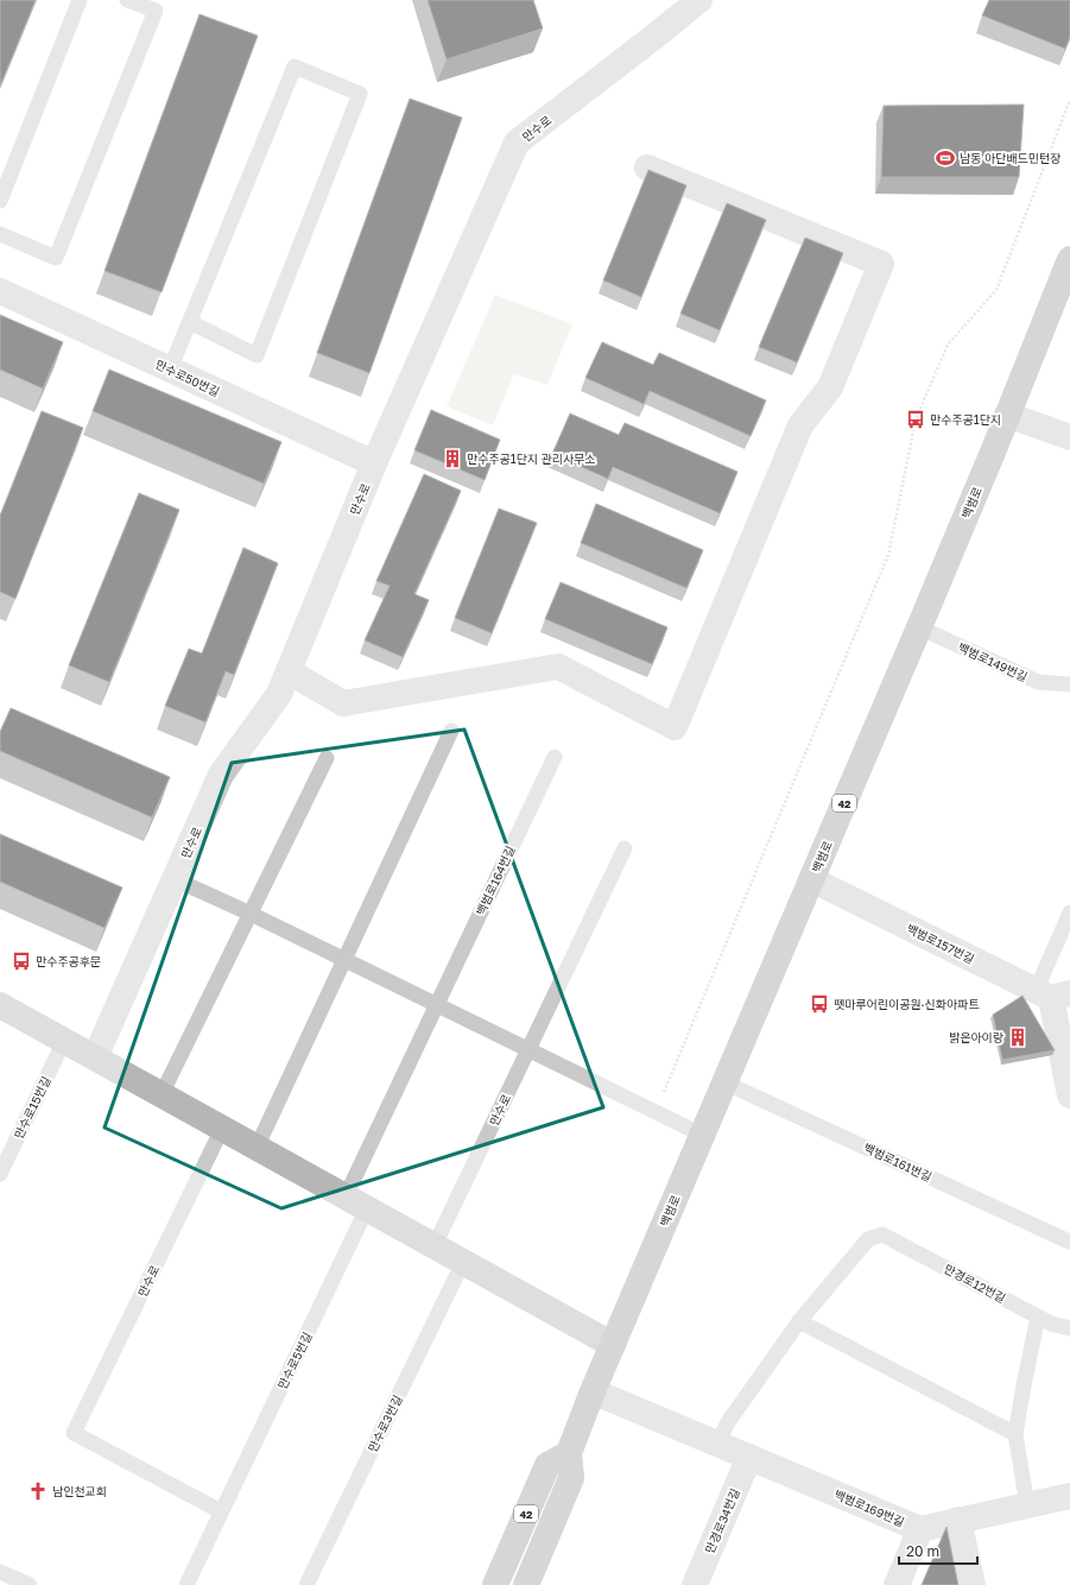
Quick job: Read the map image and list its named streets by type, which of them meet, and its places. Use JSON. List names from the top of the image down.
{
  "streets": {
    "main road": ["백범로", "42"],
    "street": [
      "만수로",
      "만수로50번길",
      "백범로157번길",
      "백범로169번길",
      "만경로34번길"
    ],
    "lane": [
      "백범로149번길",
      "백범로164번길",
      "만수로15번길",
      "백범로161번길",
      "만경로12번길",
      "만수로5번길",
      "만수로3번길"
    ]
  },
  "crossings": [
    ["만수로", "만수로50번길"],
    ["만수로", "만수로5번길"],
    ["백범로", "백범로149번길"],
    ["백범로", "42"],
    ["백범로", "백범로157번길"],
    ["백범로", "백범로161번길"],
    ["백범로", "백범로169번길"],
    ["백범로169번길", "만경로34번길"]
  ],
  "places": {
    "sports": ["남동 아단배드민턴장"],
    "bus stop": ["만수주공1단지", "만수주공후문", "뗏마루어린이공원·신화아파트"],
    "building": ["만수주공1단지 관리사무소", "밝은아이랑"],
    "church": ["남인천교회"]
  },
  "scale_bar": "20 m"
}
